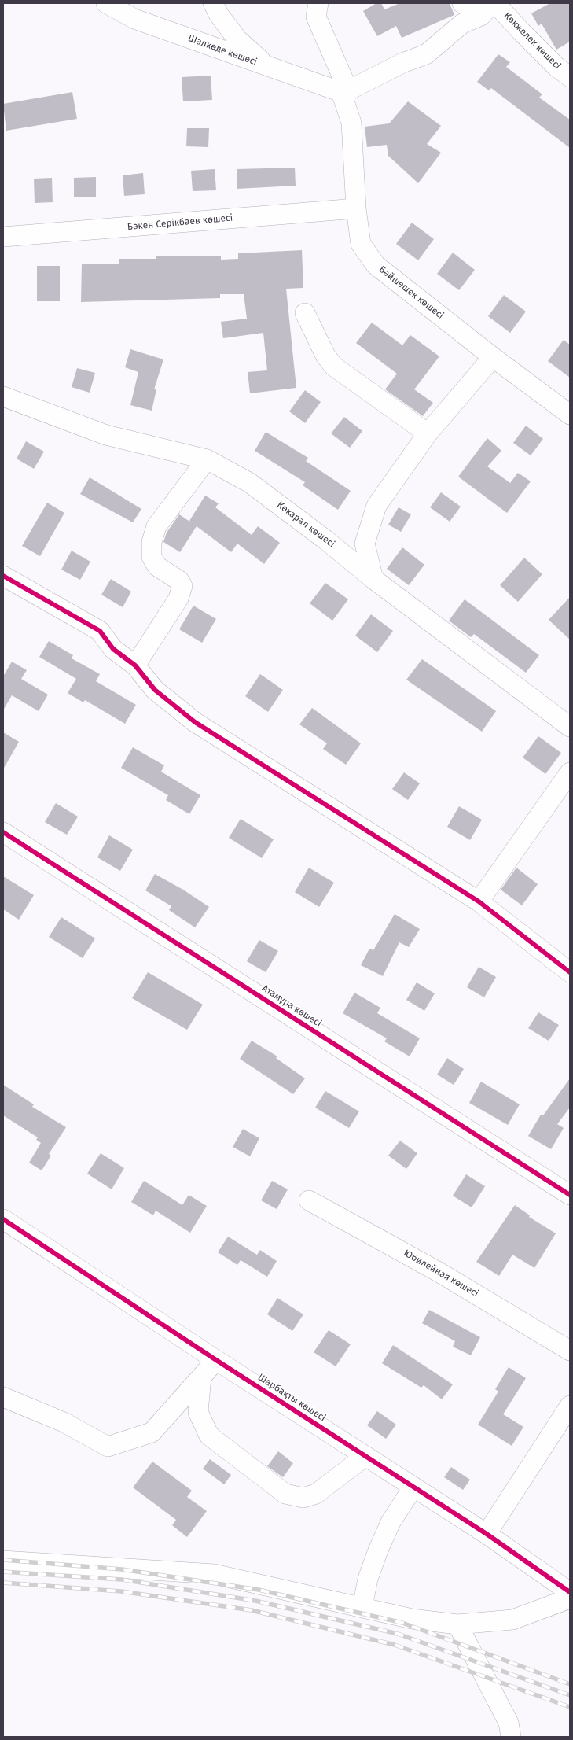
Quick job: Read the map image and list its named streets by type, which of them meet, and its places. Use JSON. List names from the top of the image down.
{
  "streets": {
    "street": [
      "Көкжелек көшесі",
      "Шалкөде көшесі",
      "Бәкен Серікбаев көшесі",
      "Бәйшешек көшесі",
      "Көкарал көшесі",
      "Атамұра көшесі",
      "Юбилейная көшесі",
      "Шарбақты көшесі"
    ]
  },
  "crossings": [
    ["Шалкөде көшесі", "Бәйшешек көшесі"],
    ["Бәкен Серікбаев көшесі", "Бәйшешек көшесі"]
  ]
}
